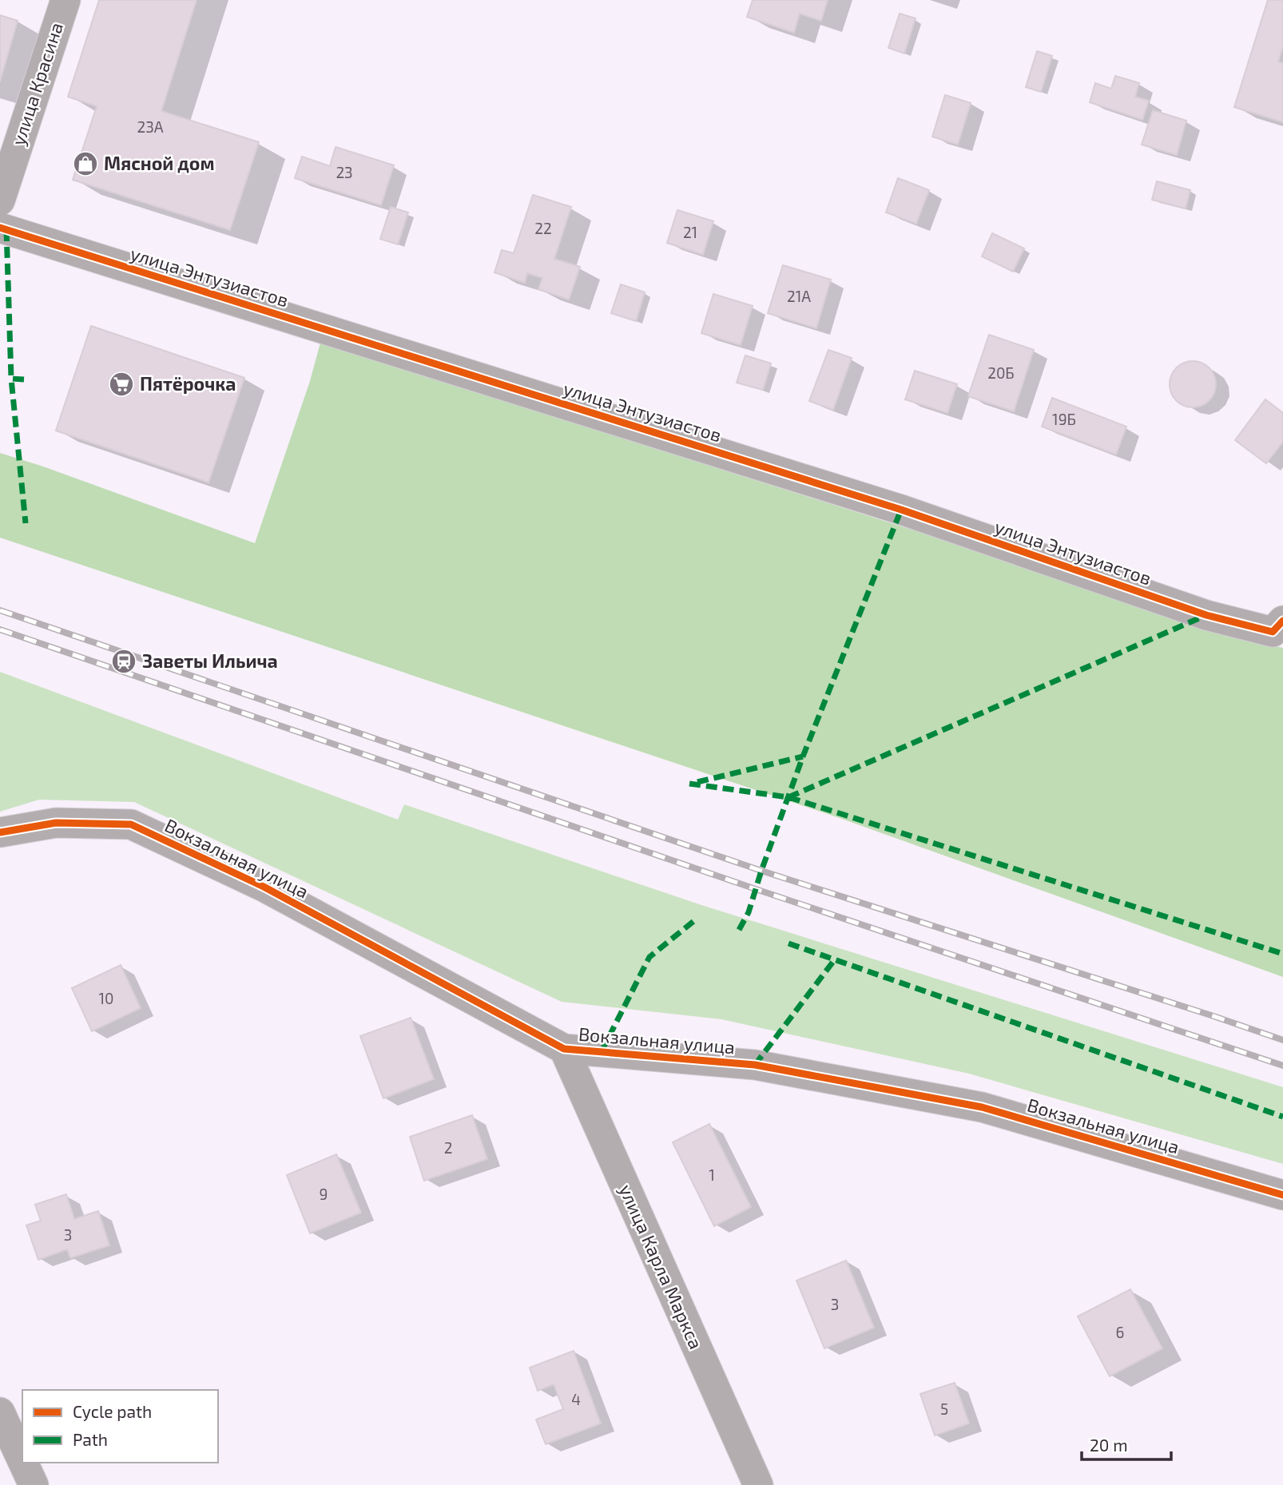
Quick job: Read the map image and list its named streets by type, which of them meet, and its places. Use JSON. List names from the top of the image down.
{
  "streets": {
    "street": [
      "улица Красина",
      "улица Энтузиастов",
      "Вокзальная улица",
      "улица Карла Маркса"
    ]
  },
  "crossings": [
    ["Вокзальная улица", "улица Карла Маркса"]
  ],
  "places": {
    "shop": ["Мясной дом"],
    "supermarket": ["Пятёрочка"],
    "station": ["Заветы Ильича"]
  },
  "house_numbers": [
    "23А",
    "23",
    "22",
    "21",
    "21А",
    "20Б",
    "19Б",
    "10",
    "2",
    "1",
    "9",
    "3",
    "3",
    "6",
    "4",
    "5"
  ],
  "legend": ["Cycle path", "Path"],
  "scale_bar": "20 m"
}
